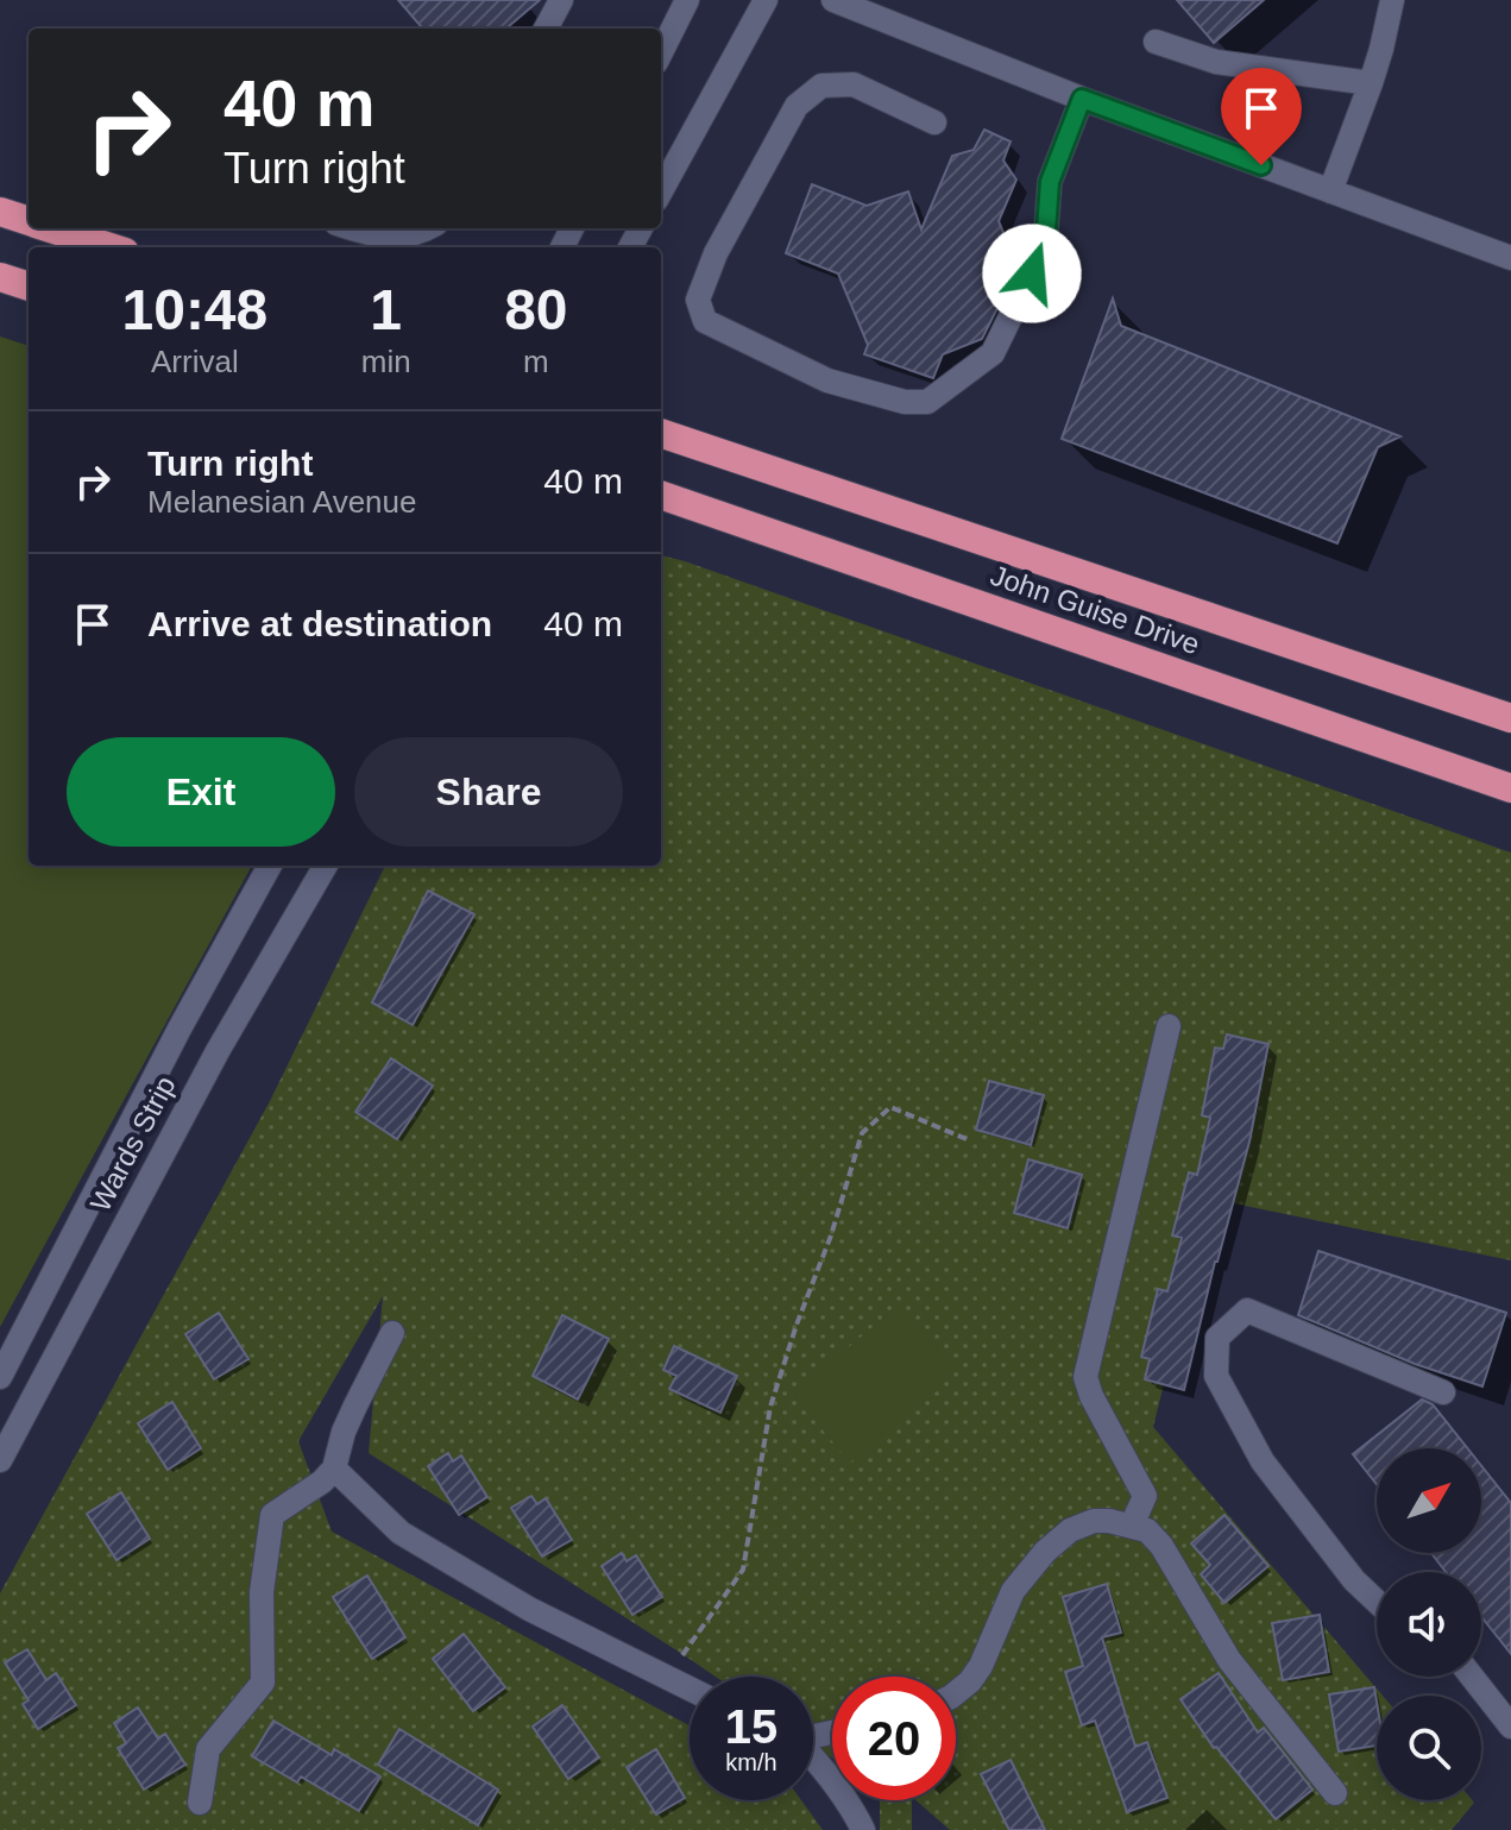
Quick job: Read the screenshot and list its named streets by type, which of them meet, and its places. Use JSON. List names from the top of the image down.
{
  "streets": {
    "highway": ["John Guise Drive"],
    "street": ["Wards Strip"]
  },
  "north": "top right",
  "page": {
    "turn": ["40 m", "Turn right"],
    "eta": [
      "10:48",
      "Arrival",
      "1",
      "min",
      "80",
      "m"
    ],
    "list": [
      {
        "name": "Turn right",
        "note": "Melanesian Avenue",
        "value": "40 m"
      },
      {
        "name": "Arrive at destination",
        "value": "40 m"
      }
    ],
    "buttons": ["Exit", "Share"],
    "speed": "15 km/h",
    "limit": "20"
  }
}
